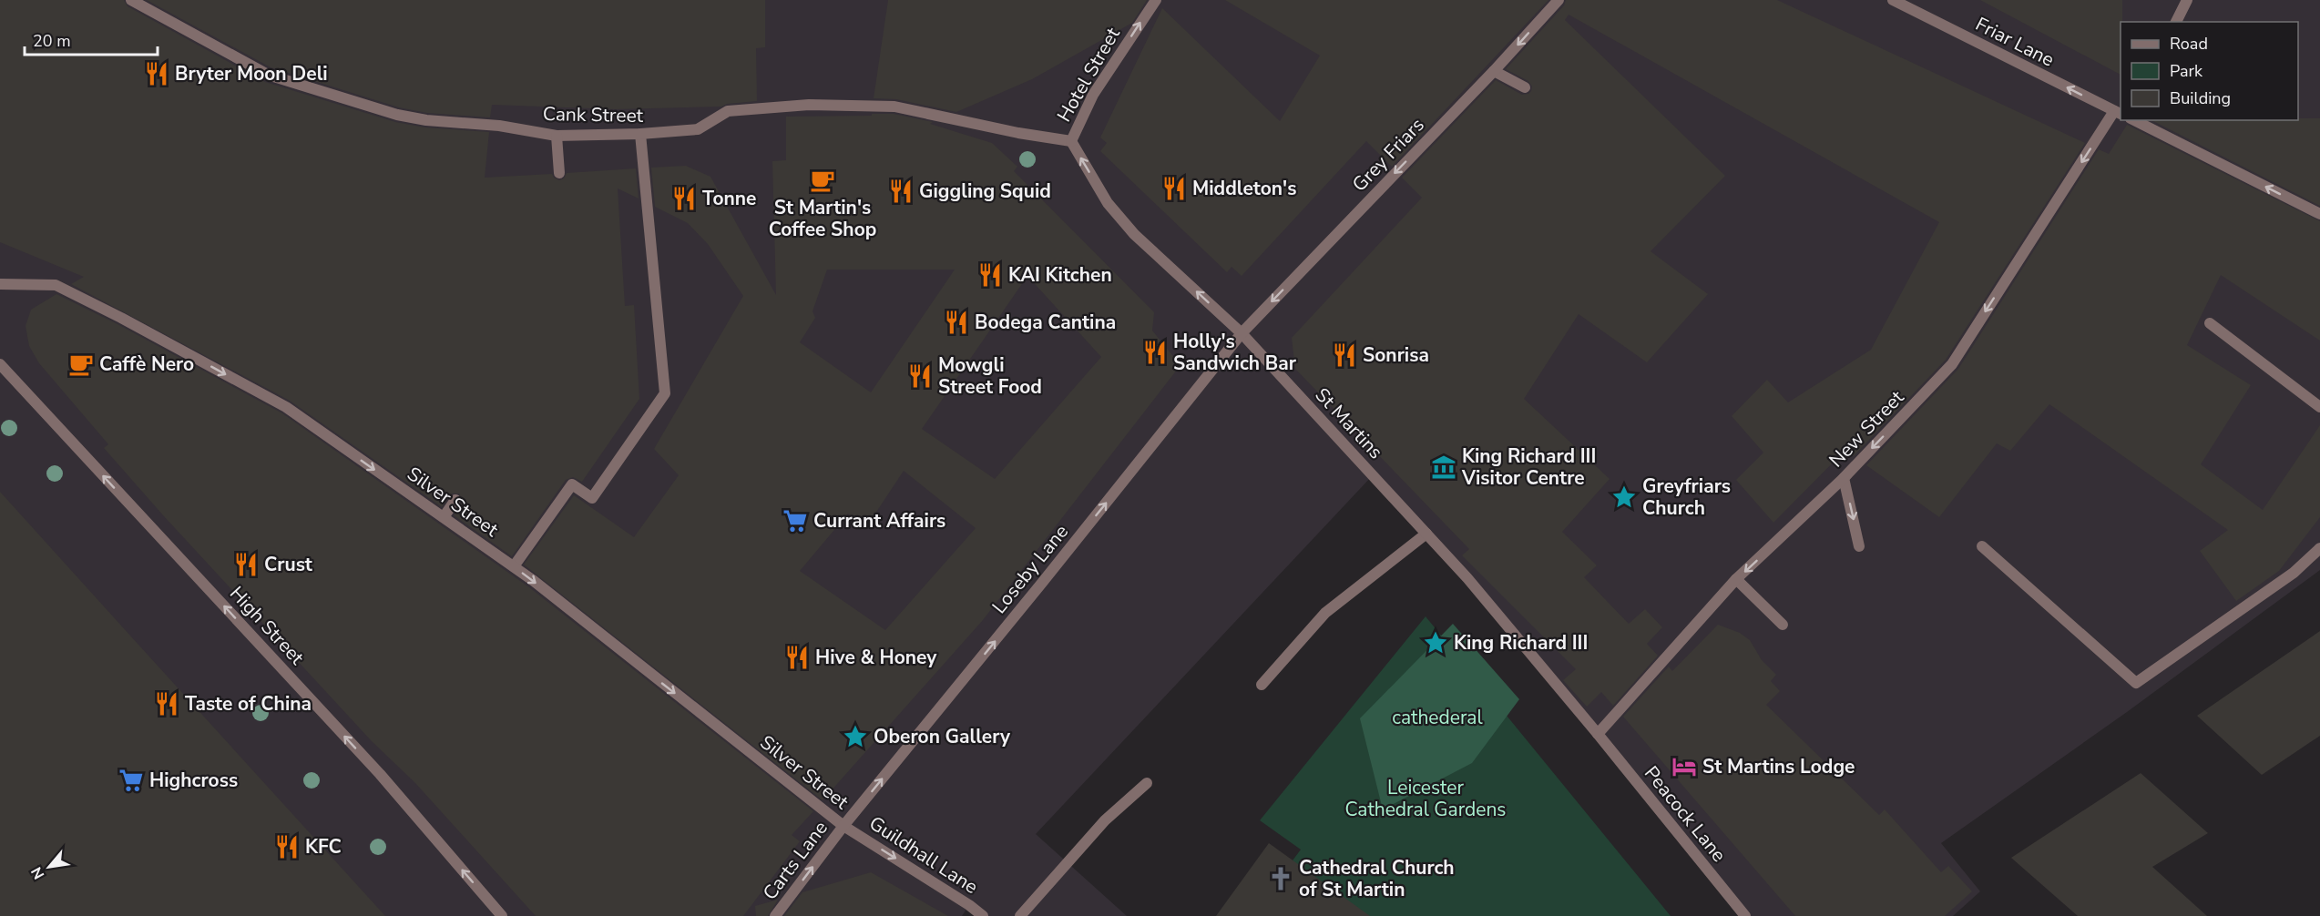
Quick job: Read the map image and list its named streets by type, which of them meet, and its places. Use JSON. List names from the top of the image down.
{
  "streets": {
    "street": [
      "Friar Lane",
      "Hotel Street",
      "Cank Street",
      "Grey Friars",
      "St Martins",
      "New Street",
      "Silver Street",
      "Loseby Lane",
      "High Street",
      "Peacock Lane",
      "Guildhall Lane",
      "Carts Lane"
    ]
  },
  "crossings": [
    ["Friar Lane", "New Street"],
    ["Hotel Street", "Cank Street"],
    ["Hotel Street", "St Martins"],
    ["Cank Street", "St Martins"],
    ["Grey Friars", "St Martins"],
    ["Grey Friars", "Loseby Lane"],
    ["St Martins", "New Street"],
    ["St Martins", "Loseby Lane"],
    ["St Martins", "Peacock Lane"],
    ["New Street", "Peacock Lane"],
    ["Silver Street", "Loseby Lane"],
    ["Silver Street", "Guildhall Lane"],
    ["Silver Street", "Carts Lane"],
    ["Loseby Lane", "Guildhall Lane"],
    ["Loseby Lane", "Carts Lane"],
    ["Guildhall Lane", "Carts Lane"]
  ],
  "one_way": [
    "Friar Lane",
    "Hotel Street",
    "Grey Friars",
    "New Street",
    "Silver Street",
    "Loseby Lane",
    "High Street",
    "Guildhall Lane",
    "Carts Lane"
  ],
  "parks": ["cathederal", "Leicester Cathedral Gardens"],
  "places": {
    "restaurant": [
      "Bryter Moon Deli",
      "Middleton's",
      "Giggling Squid",
      "Tonne",
      "KAI Kitchen",
      "Bodega Cantina",
      "Holly's Sandwich Bar",
      "Sonrisa",
      "Mowgli Street Food",
      "Crust",
      "Hive & Honey",
      "Taste of China",
      "KFC"
    ],
    "cafe": ["St Martin's Coffee Shop", "Caffè Nero"],
    "museum": ["King Richard III Visitor Centre"],
    "place": ["Greyfriars Church", "King Richard III", "Oberon Gallery"],
    "supermarket": ["Currant Affairs", "Highcross"],
    "hotel": ["St Martins Lodge"],
    "church": ["Cathedral Church of St Martin"]
  },
  "legend": ["Road", "Park", "Building"],
  "scale_bar": "20 m",
  "north": "bottom left"
}
